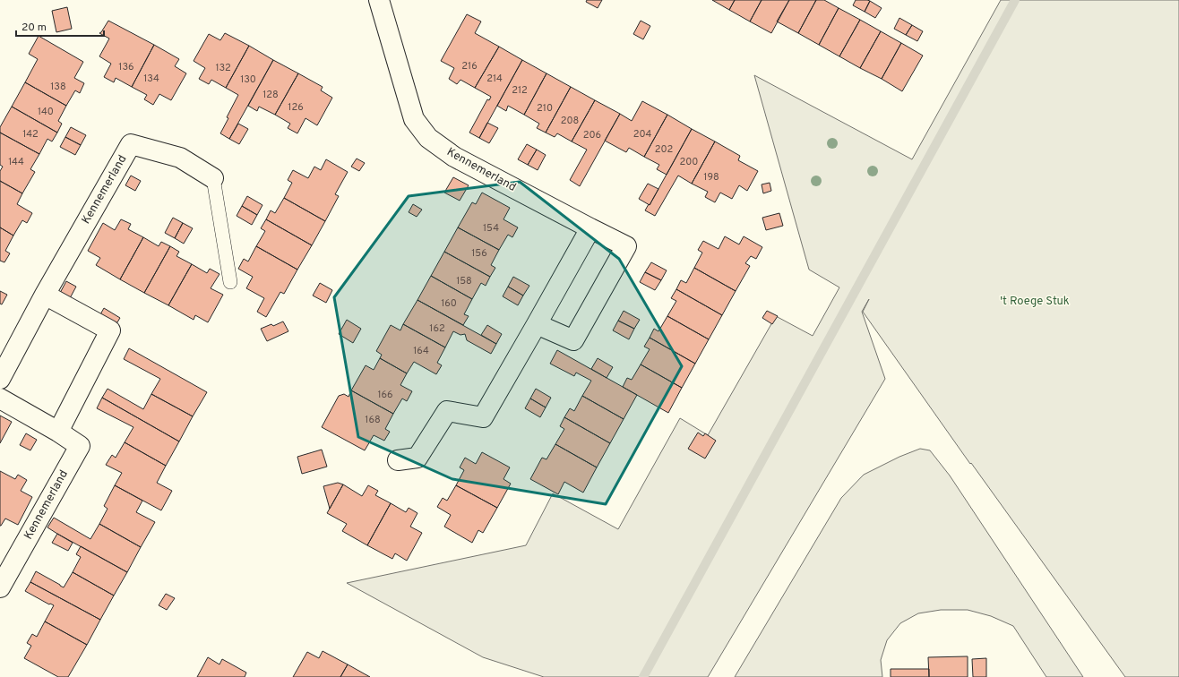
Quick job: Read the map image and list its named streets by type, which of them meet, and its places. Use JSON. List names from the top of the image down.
{
  "streets": {
    "street": ["Kennemerland"]
  },
  "parks": ["'t Roege Stuk"],
  "house_numbers": [
    "216",
    "136",
    "132",
    "134",
    "214",
    "130",
    "138",
    "212",
    "128",
    "126",
    "210",
    "140",
    "208",
    "142",
    "204",
    "206",
    "202",
    "144",
    "200",
    "198",
    "154",
    "156",
    "158",
    "160",
    "162",
    "164",
    "166",
    "168"
  ],
  "scale_bar": "20 m"
}
